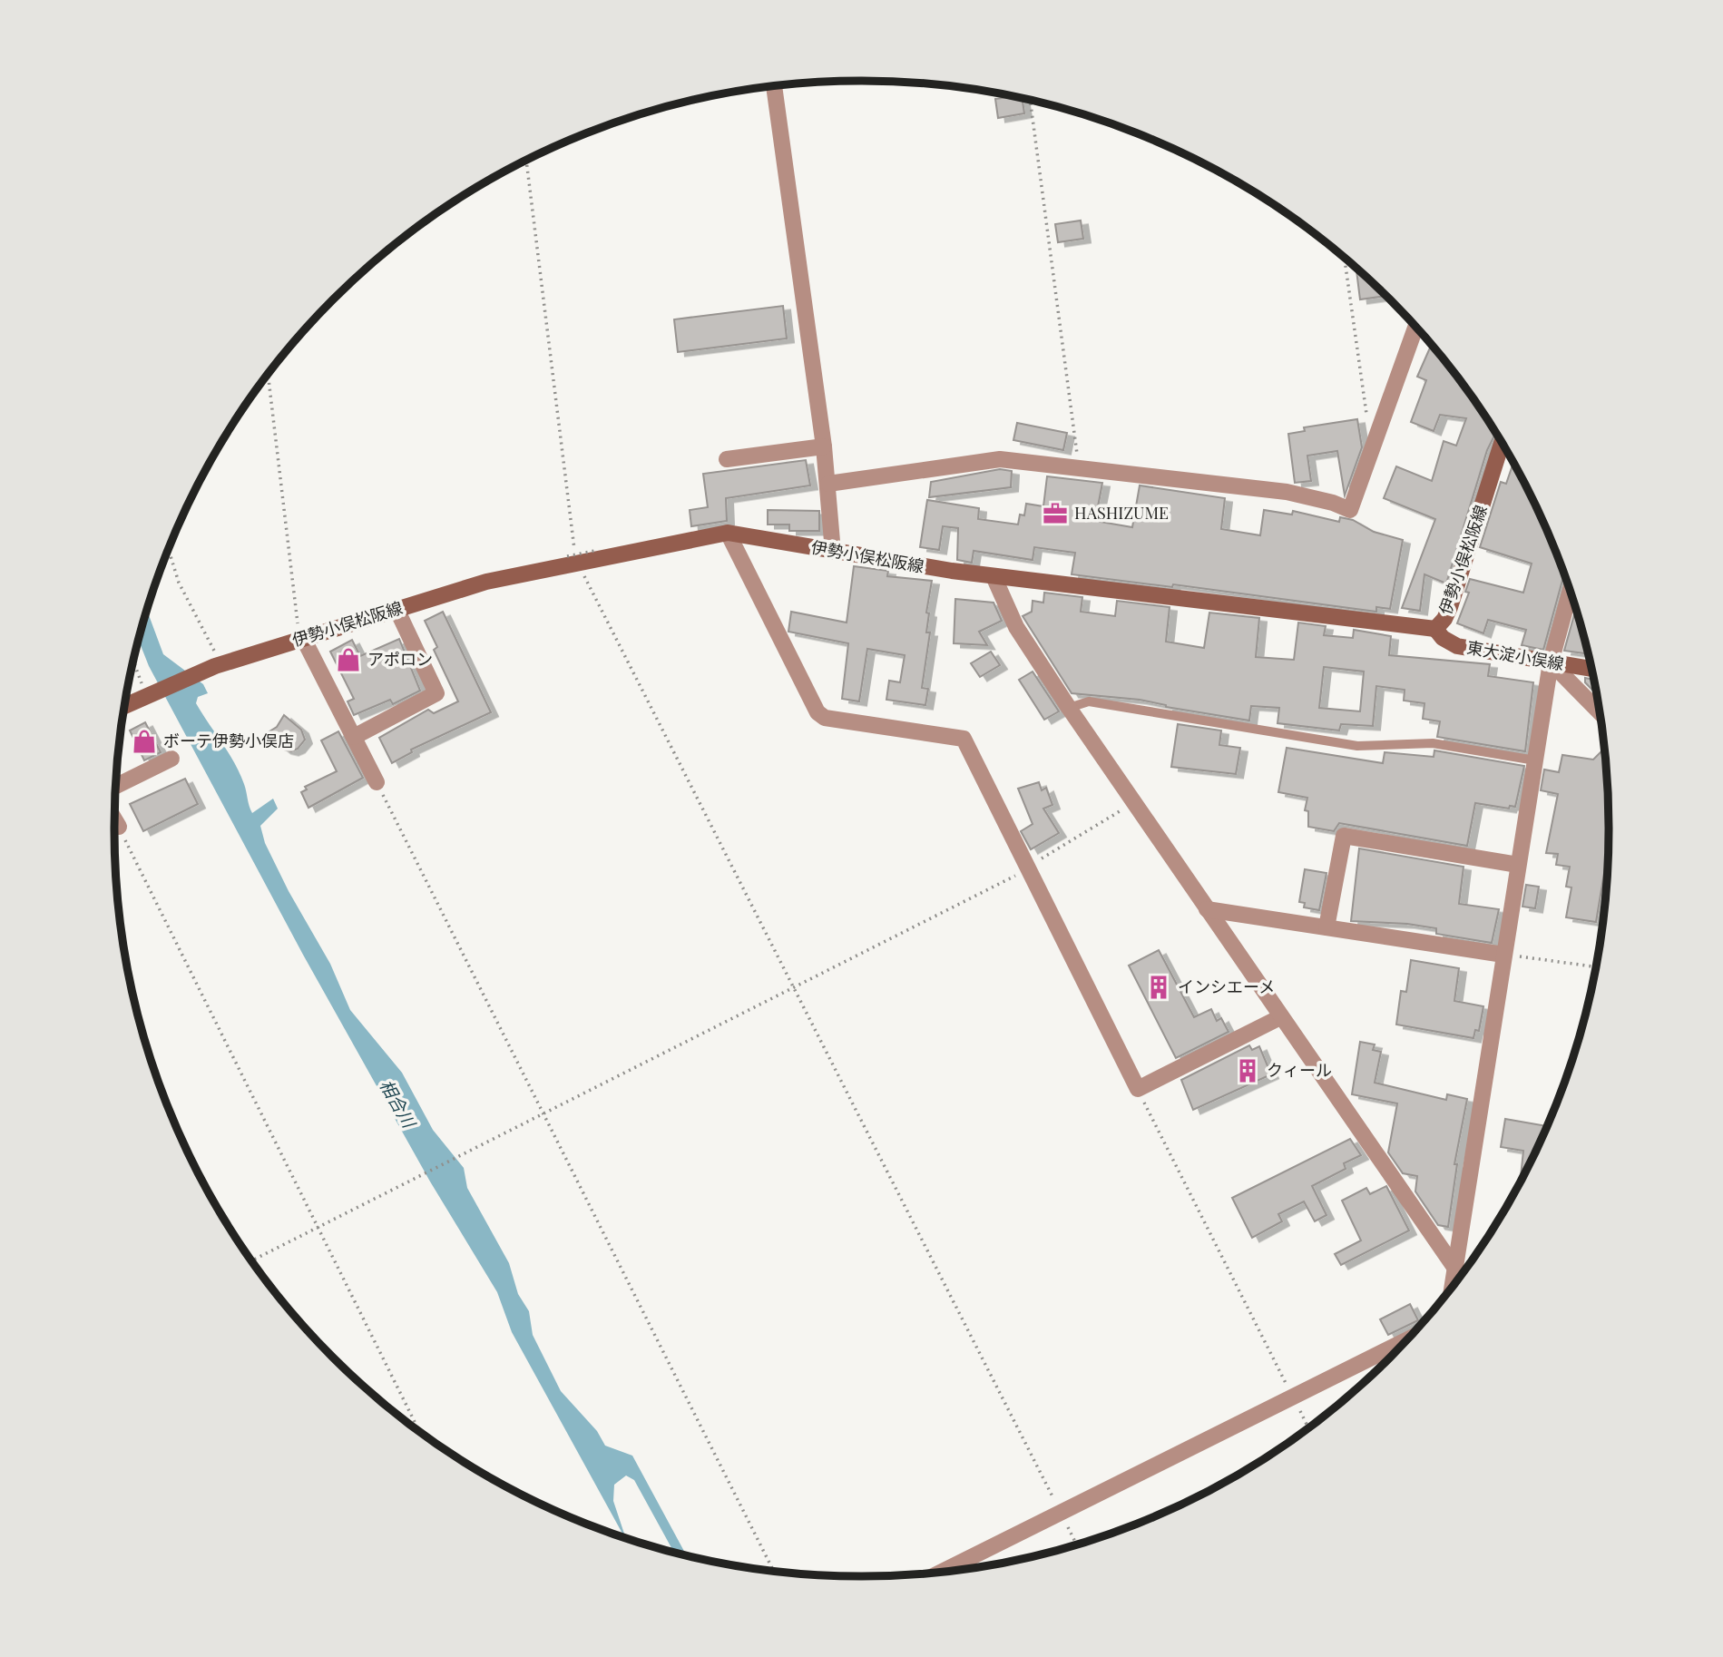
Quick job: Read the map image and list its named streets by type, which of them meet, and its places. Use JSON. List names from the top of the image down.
{
  "streets": {
    "main road": ["伊勢小俣松阪線", "東大淀小俣線"]
  },
  "crossings": [
    ["伊勢小俣松阪線", "東大淀小俣線"]
  ],
  "water": ["相合川"],
  "places": {
    "office": ["HASHIZUME"],
    "shop": ["アポロン", "ボーテ伊勢小俣店"],
    "building": ["インシエーメ", "クィール"]
  }
}
